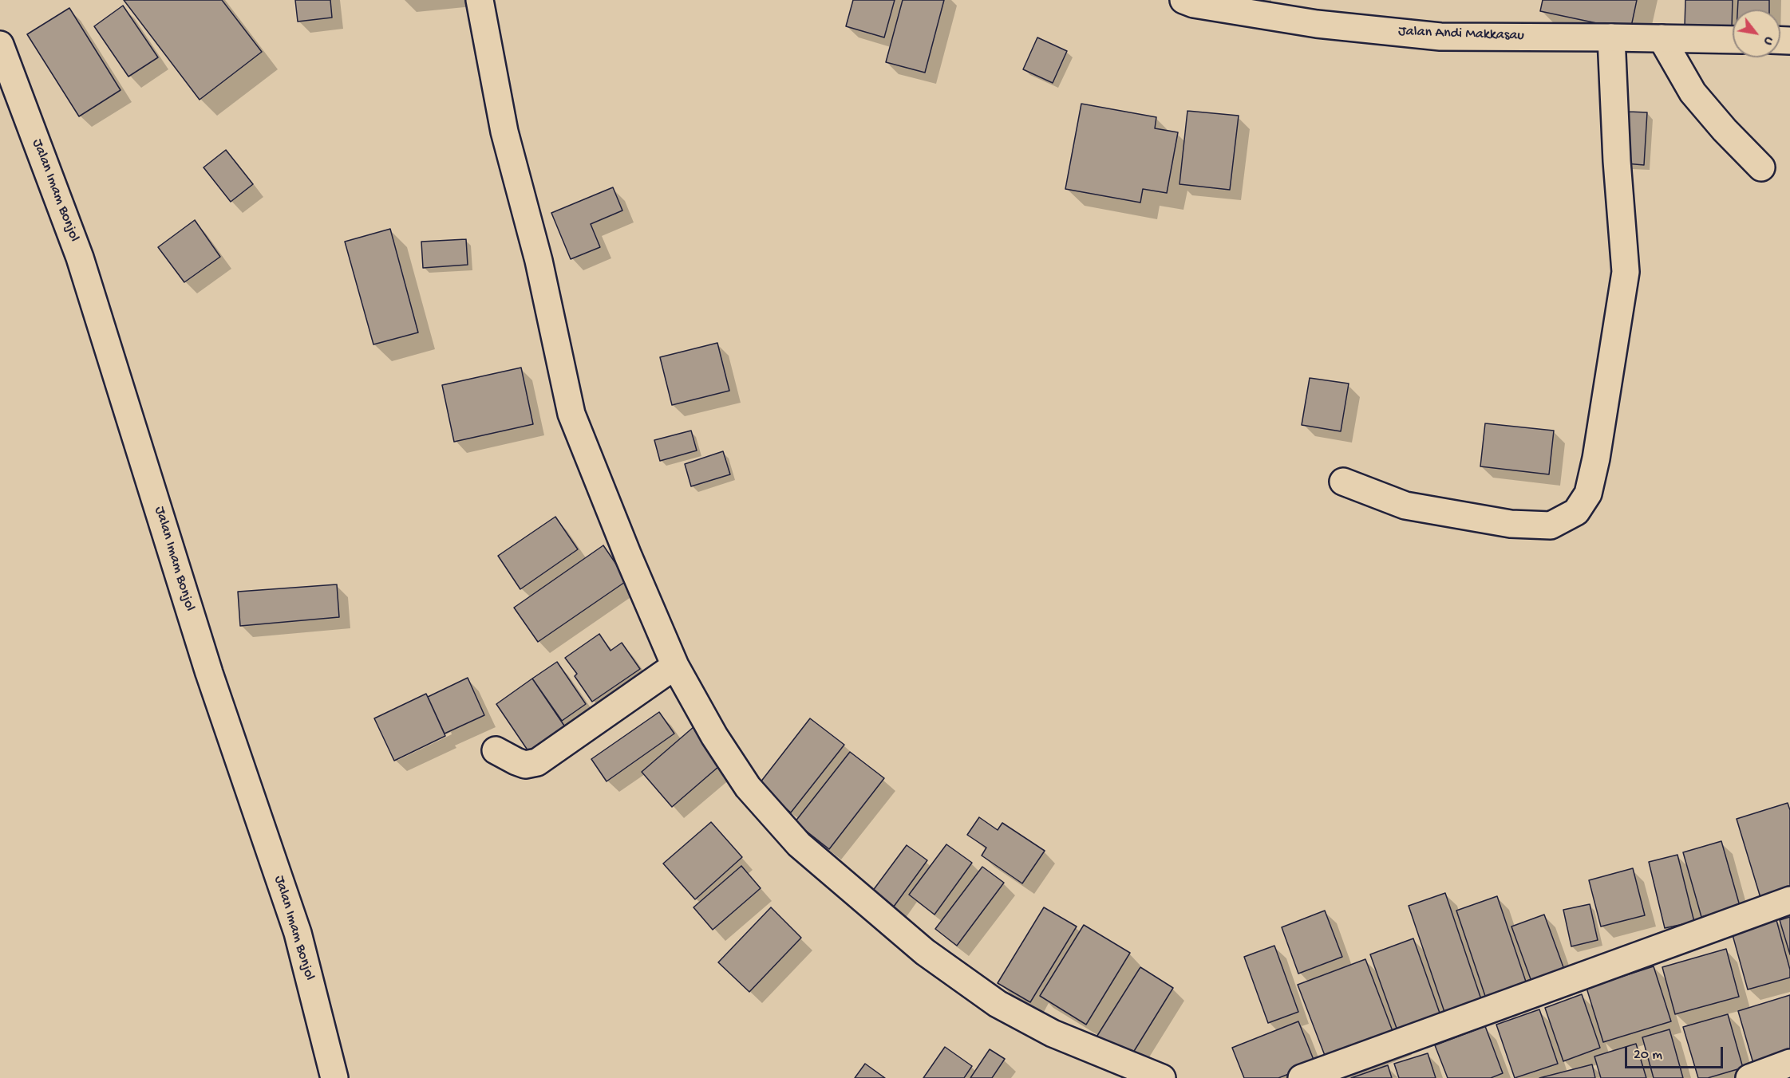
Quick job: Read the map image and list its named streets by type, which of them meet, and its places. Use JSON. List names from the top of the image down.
{
  "streets": {
    "street": ["Jalan Andi Makkasau", "Jalan Imam Bonjol"]
  },
  "scale_bar": "20 m",
  "north": "bottom right"
}
